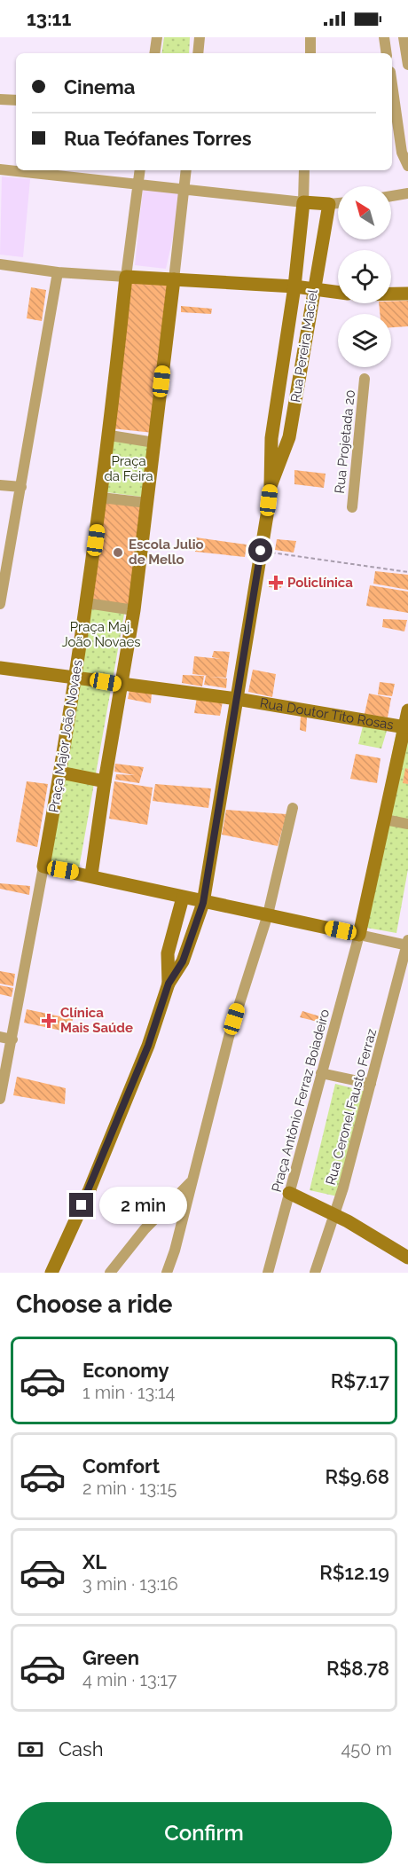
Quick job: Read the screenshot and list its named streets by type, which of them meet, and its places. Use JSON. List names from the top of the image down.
{
  "streets": {
    "street": [
      "Rua Pereira Maciel",
      "Rua Projetada 20",
      "Rua Doutor Tito Rosas",
      "Praça Major João Novaes",
      "Praça Antônio Ferraz Boiadeiro",
      "Rua Ceronel Fausto Ferraz"
    ]
  },
  "crossings": [
    ["Rua Pereira Maciel", "Rua Doutor Tito Rosas"],
    ["Rua Doutor Tito Rosas", "Praça Major João Novaes"]
  ],
  "parks": ["Praça da Feira", "Praça Maj. João Novaes"],
  "places": {
    "other": ["Escola Julio de Mello"],
    "health": ["Policlínica", "Clínica Mais Saúde"]
  },
  "north": "top left",
  "page": {
    "status": "13:11",
    "banner": ["Cinema", "Rua Teófanes Torres"],
    "bubble": "2 min",
    "heading": "Choose a ride",
    "list": [
      {
        "name": "Economy",
        "note": "1 min · 13:14",
        "value": "R$7.17"
      },
      {
        "name": "Comfort",
        "note": "2 min · 13:15",
        "value": "R$9.68"
      },
      {
        "name": "XL",
        "note": "3 min · 13:16",
        "value": "R$12.19"
      },
      {
        "name": "Green",
        "note": "4 min · 13:17",
        "value": "R$8.78"
      }
    ],
    "pay": ["Cash", "450 m"],
    "buttons": "Confirm"
  }
}
